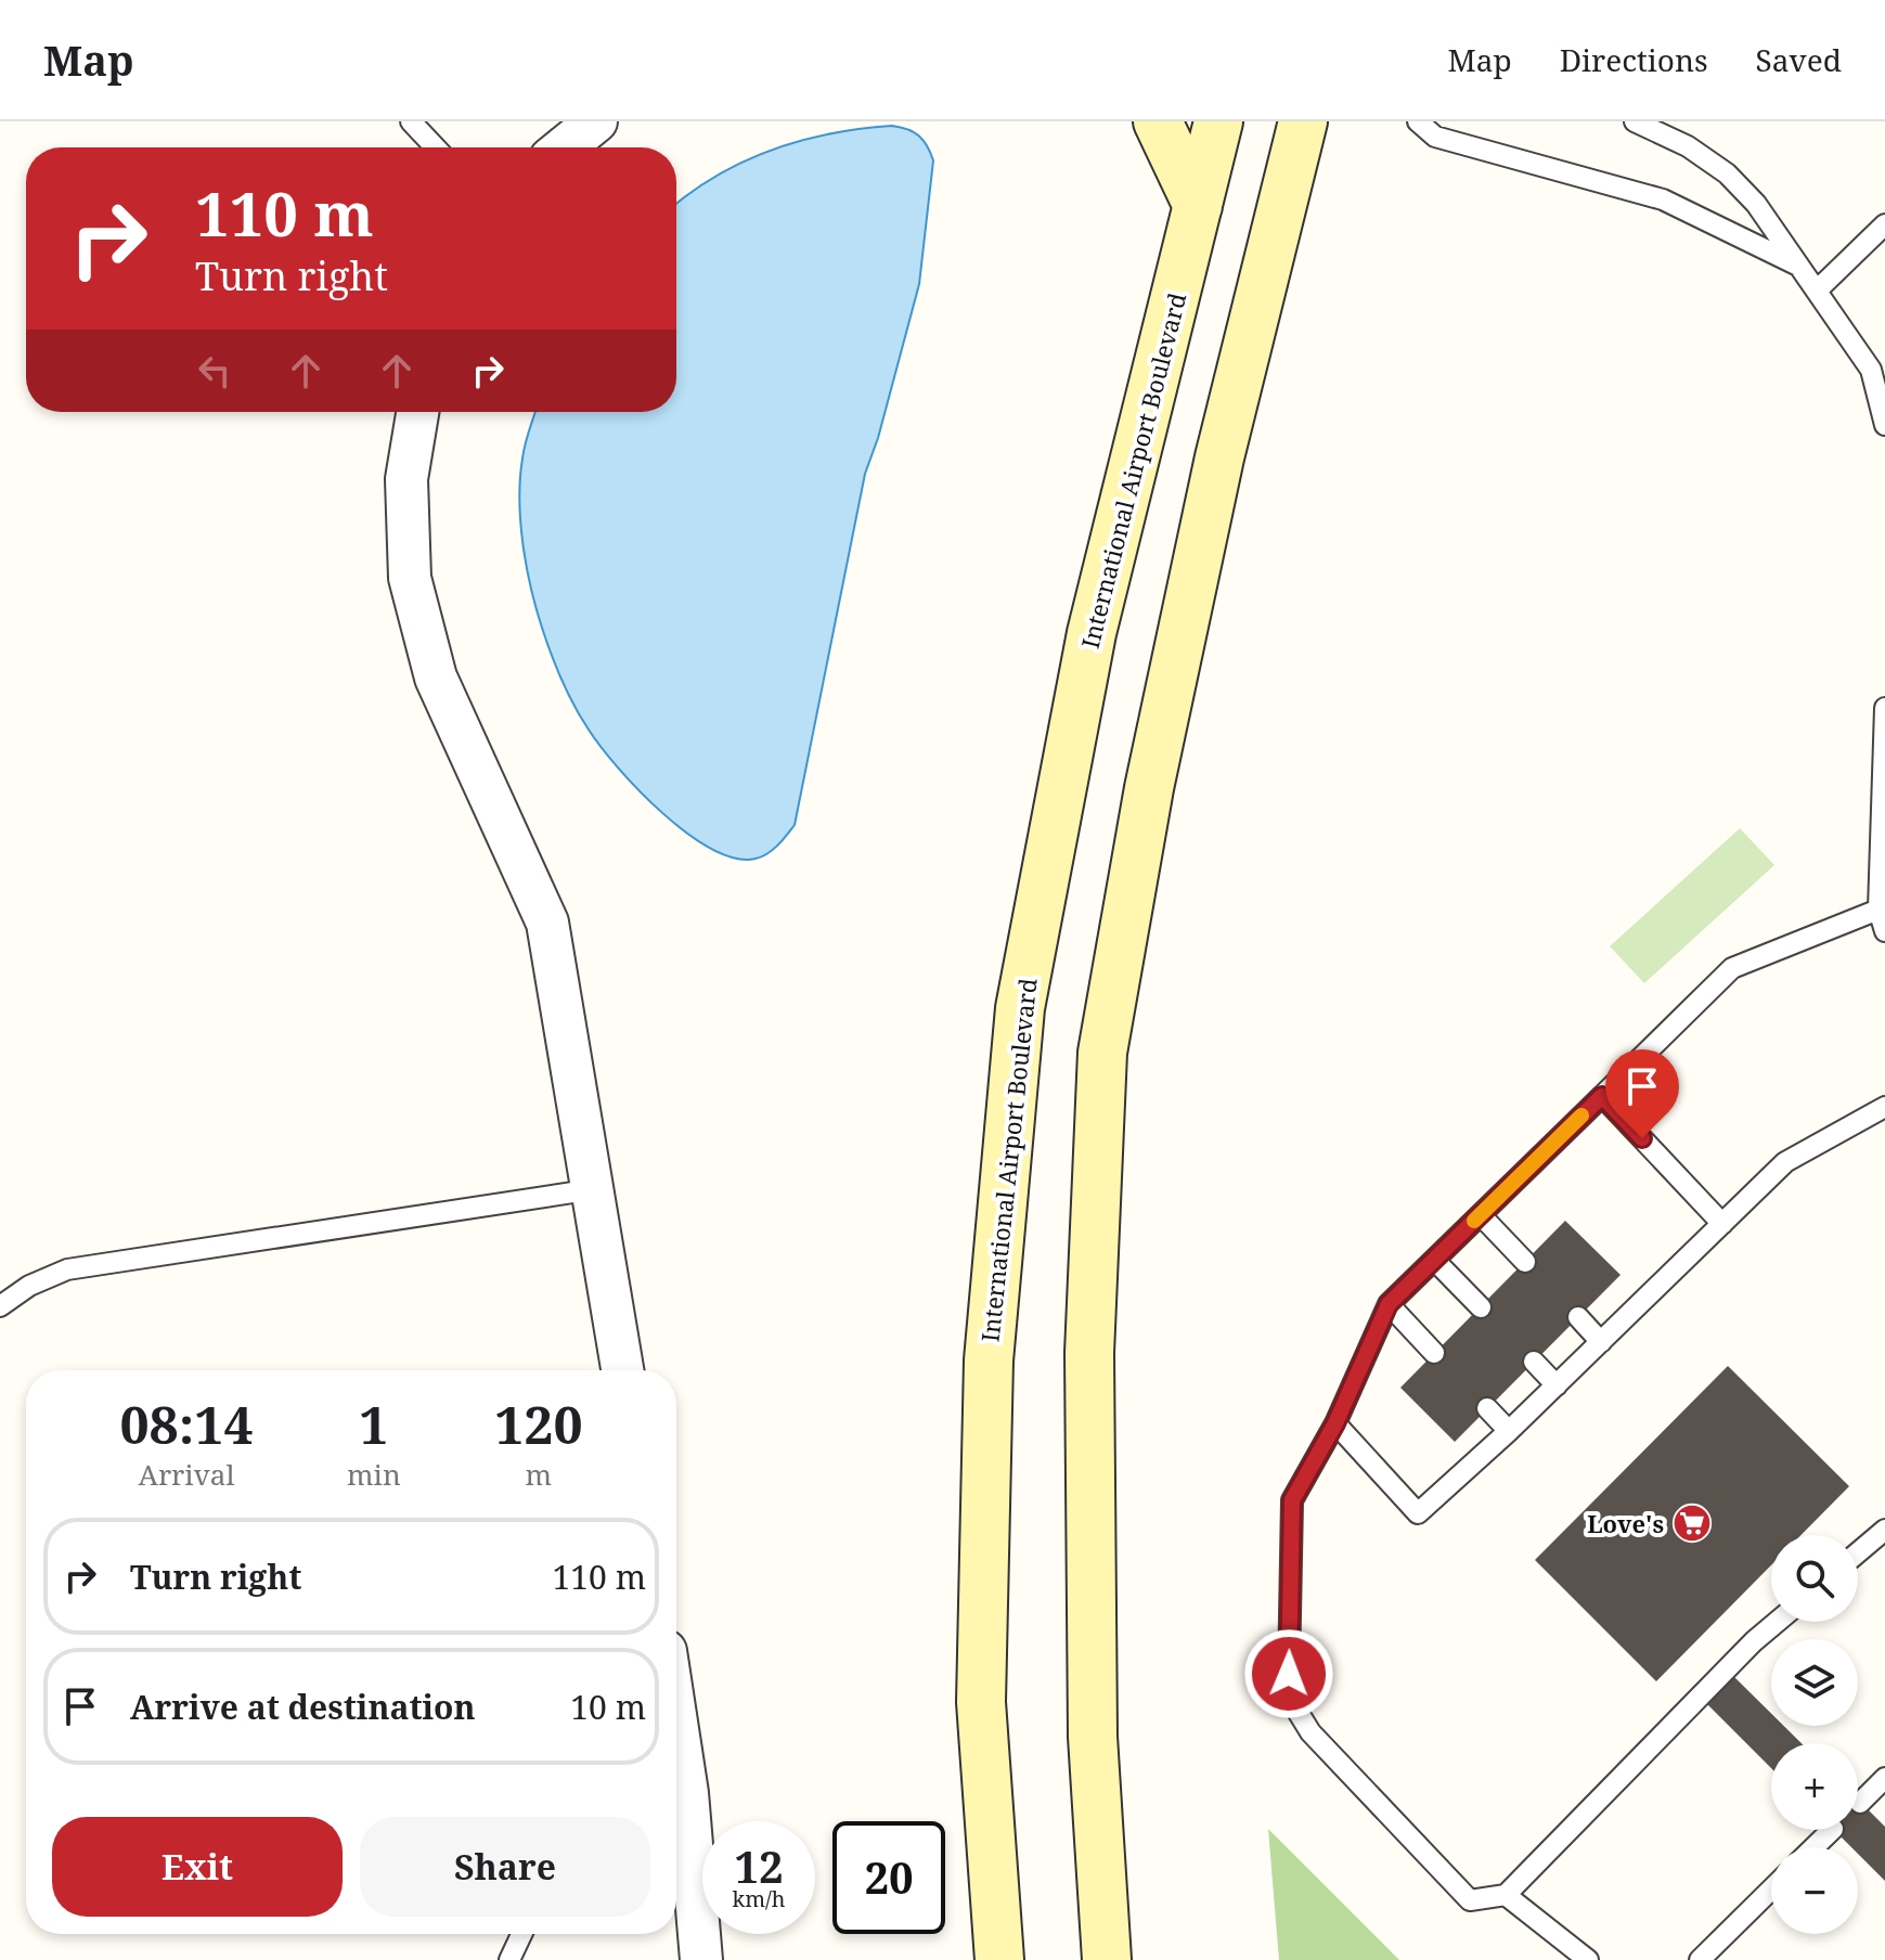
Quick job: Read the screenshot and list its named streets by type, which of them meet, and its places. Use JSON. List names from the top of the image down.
{
  "streets": {
    "main road": ["International Airport Boulevard"]
  },
  "places": {
    "supermarket": ["Love's"]
  },
  "page": {
    "header": "Map",
    "nav": ["Map", "Directions", "Saved"],
    "turn": ["110 m", "Turn right"],
    "eta": [
      "08:14",
      "Arrival",
      "1",
      "min",
      "120",
      "m"
    ],
    "list": [
      {
        "name": "Turn right",
        "value": "110 m"
      },
      {
        "name": "Arrive at destination",
        "value": "10 m"
      }
    ],
    "map_buttons": ["+", "−"],
    "buttons": ["Exit", "Share"],
    "speed": "12 km/h",
    "limit": "20"
  }
}
